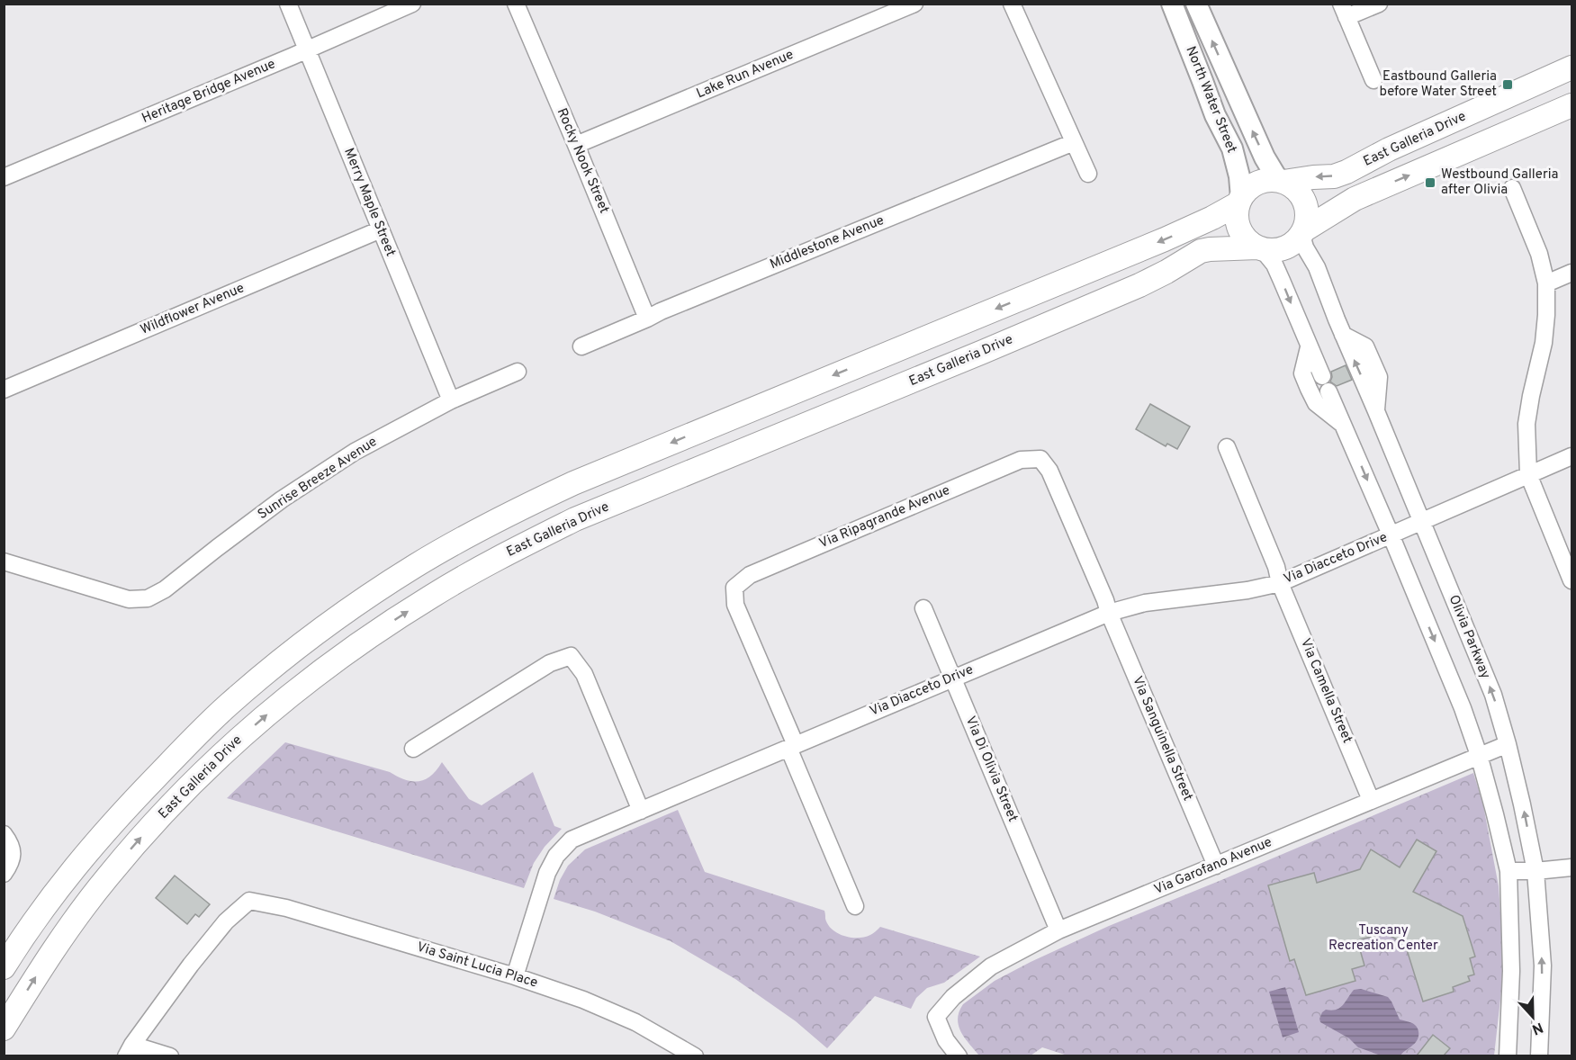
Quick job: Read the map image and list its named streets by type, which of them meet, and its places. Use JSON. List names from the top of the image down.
{
  "streets": {
    "main road": ["East Galleria Drive"],
    "street": [
      "Lake Run Avenue",
      "Heritage Bridge Avenue",
      "North Water Street",
      "Rocky Nook Street",
      "Merry Maple Street",
      "Middlestone Avenue",
      "Wildflower Avenue",
      "Sunrise Breeze Avenue",
      "Via Ripagrande Avenue",
      "Via Diacceto Drive",
      "Olivia Parkway",
      "Via Camella Street",
      "Via Sanguinella Street",
      "Via Di Olivia Street",
      "Via Garofano Avenue",
      "Via Saint Lucia Place"
    ]
  },
  "crossings": [
    ["Lake Run Avenue", "Rocky Nook Street"],
    ["Heritage Bridge Avenue", "Merry Maple Street"],
    ["North Water Street", "East Galleria Drive"],
    ["North Water Street", "Olivia Parkway"],
    ["East Galleria Drive", "Olivia Parkway"],
    ["Rocky Nook Street", "Middlestone Avenue"],
    ["Merry Maple Street", "Wildflower Avenue"],
    ["Merry Maple Street", "Sunrise Breeze Avenue"],
    ["Via Ripagrande Avenue", "Via Diacceto Drive"],
    ["Via Ripagrande Avenue", "Via Sanguinella Street"],
    ["Via Diacceto Drive", "Olivia Parkway"],
    ["Via Diacceto Drive", "Via Camella Street"],
    ["Via Diacceto Drive", "Via Sanguinella Street"],
    ["Via Diacceto Drive", "Via Di Olivia Street"],
    ["Via Diacceto Drive", "Via Saint Lucia Place"],
    ["Olivia Parkway", "Via Garofano Avenue"],
    ["Via Camella Street", "Via Garofano Avenue"],
    ["Via Sanguinella Street", "Via Garofano Avenue"],
    ["Via Di Olivia Street", "Via Garofano Avenue"]
  ],
  "parks": ["Tuscany Recreation Center"],
  "places": {
    "transit": ["Eastbound Galleria before Water Street", "Westbound Galleria after Olivia"]
  },
  "north": "bottom"
}
